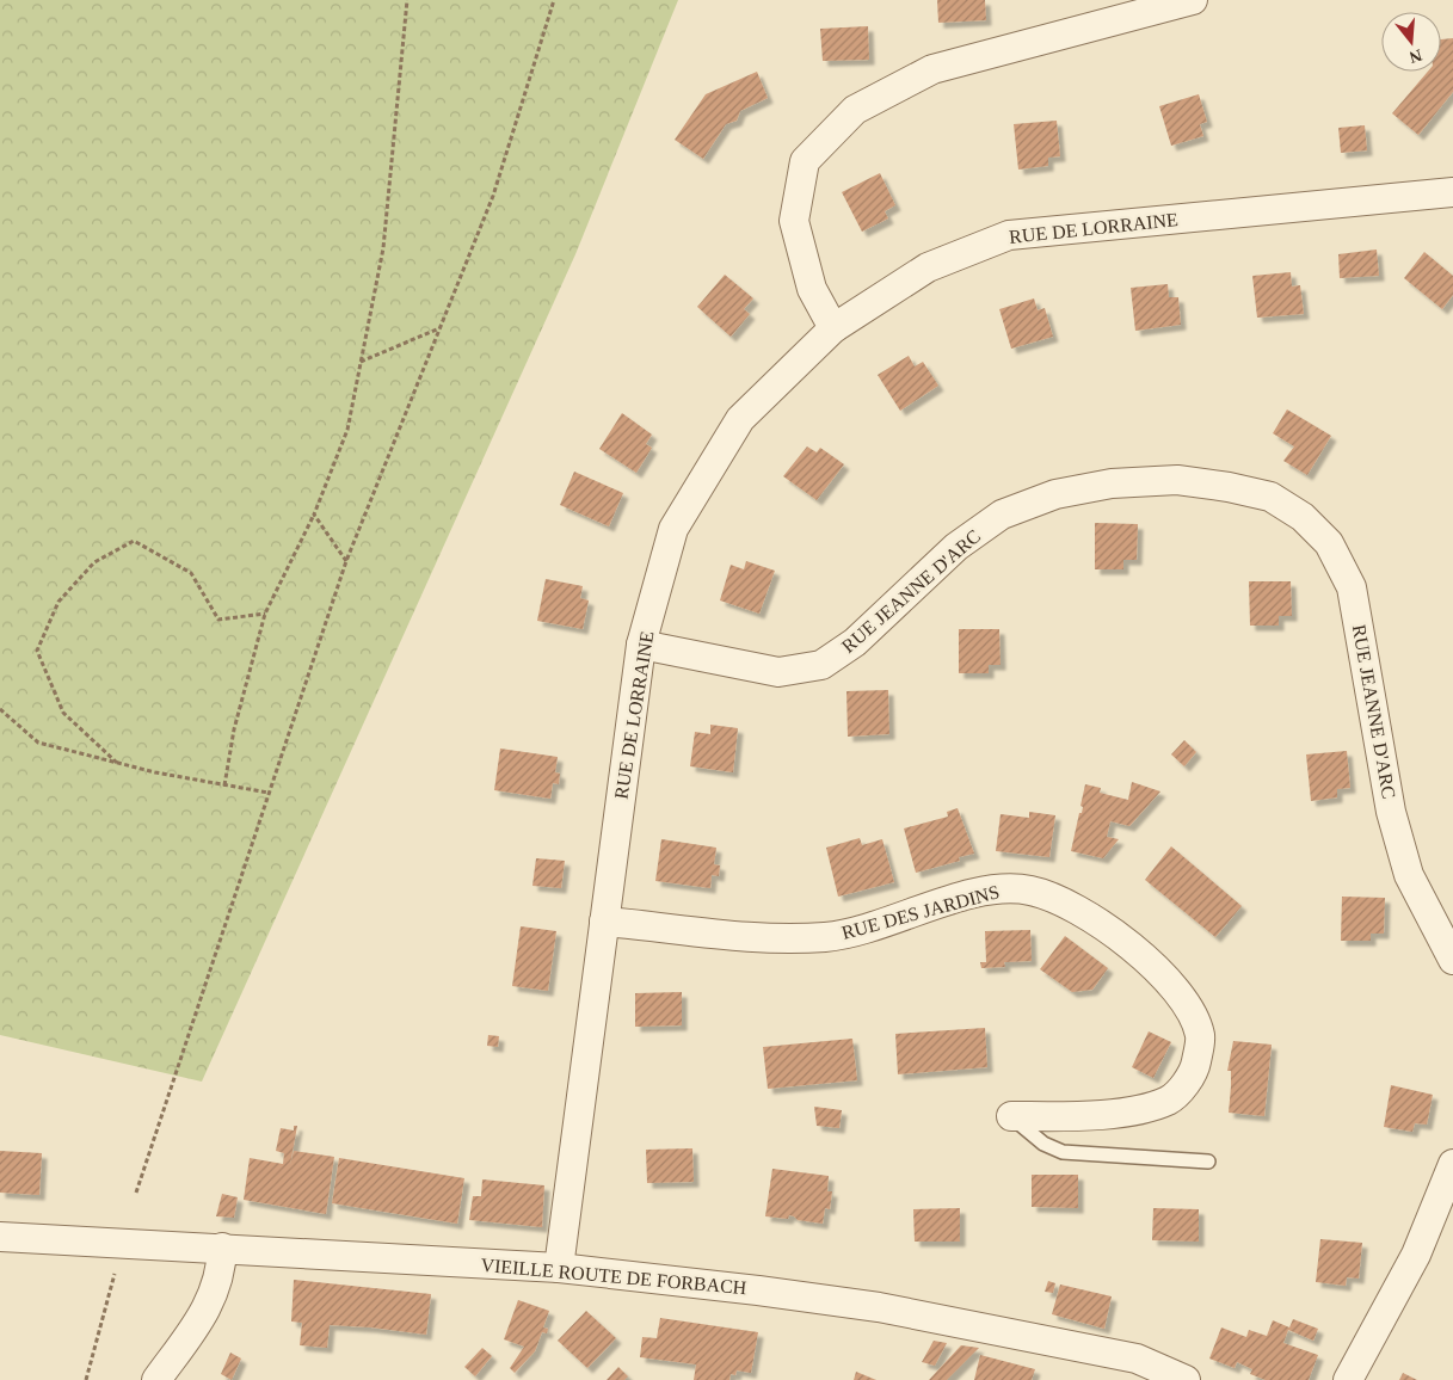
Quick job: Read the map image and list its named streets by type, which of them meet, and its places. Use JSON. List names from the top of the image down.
{
  "streets": {
    "street": [
      "RUE DE LORRAINE",
      "RUE JEANNE D'ARC",
      "RUE DES JARDINS",
      "VIEILLE ROUTE DE FORBACH"
    ]
  },
  "crossings": [
    ["RUE DE LORRAINE", "RUE JEANNE D'ARC"],
    ["RUE DE LORRAINE", "RUE DES JARDINS"],
    ["RUE DE LORRAINE", "VIEILLE ROUTE DE FORBACH"]
  ],
  "north": "bottom"
}
